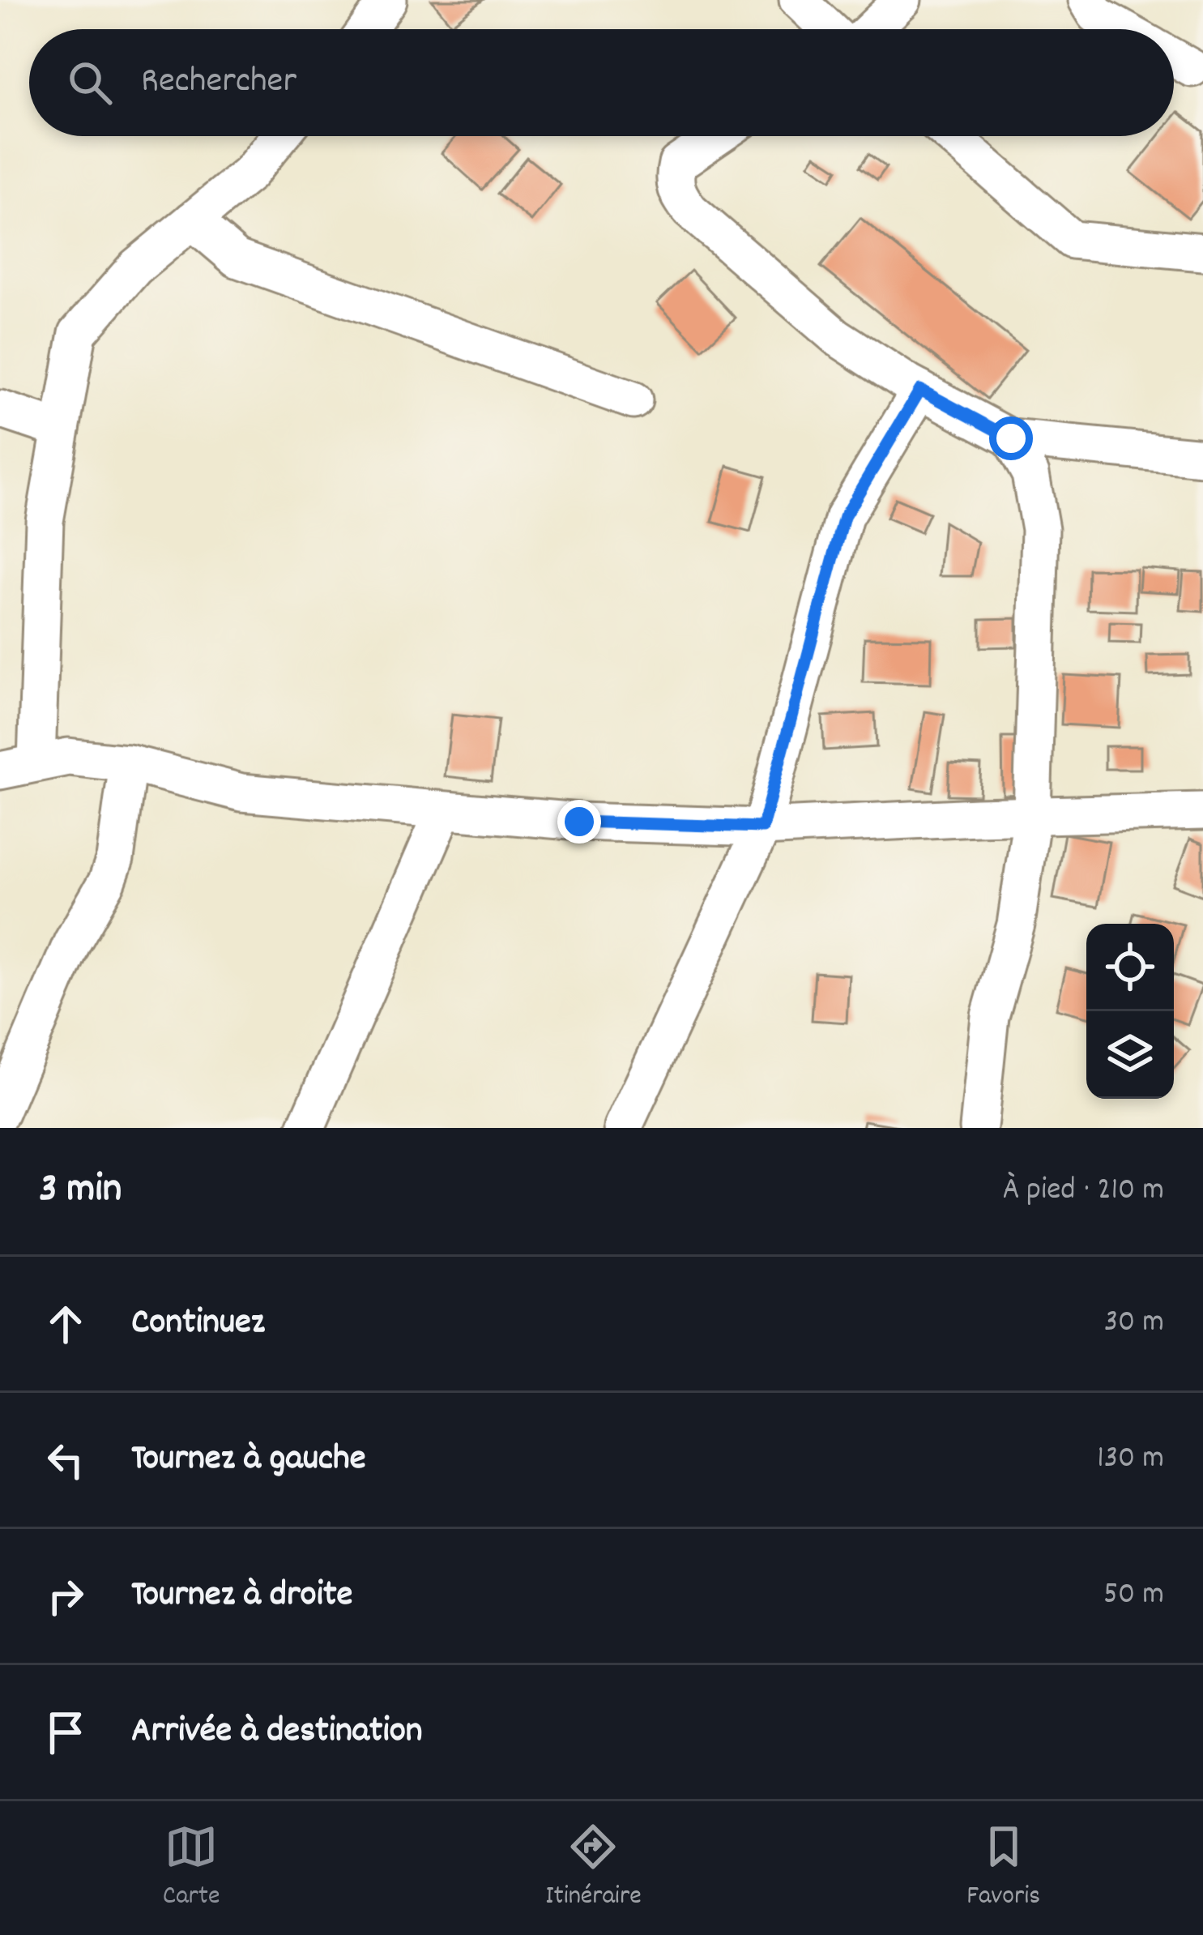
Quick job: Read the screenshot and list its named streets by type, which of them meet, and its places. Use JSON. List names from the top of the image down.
{
  "page": {
    "search": "Rechercher",
    "heading": ["3 min", "À pied · 210 m"],
    "list": [
      ["Continuez", "30 m"],
      ["Tournez à gauche", "130 m"],
      ["Tournez à droite", "50 m"],
      "Arrivée à destination"
    ],
    "nav": ["Carte", "Itinéraire", "Favoris"]
  }
}
